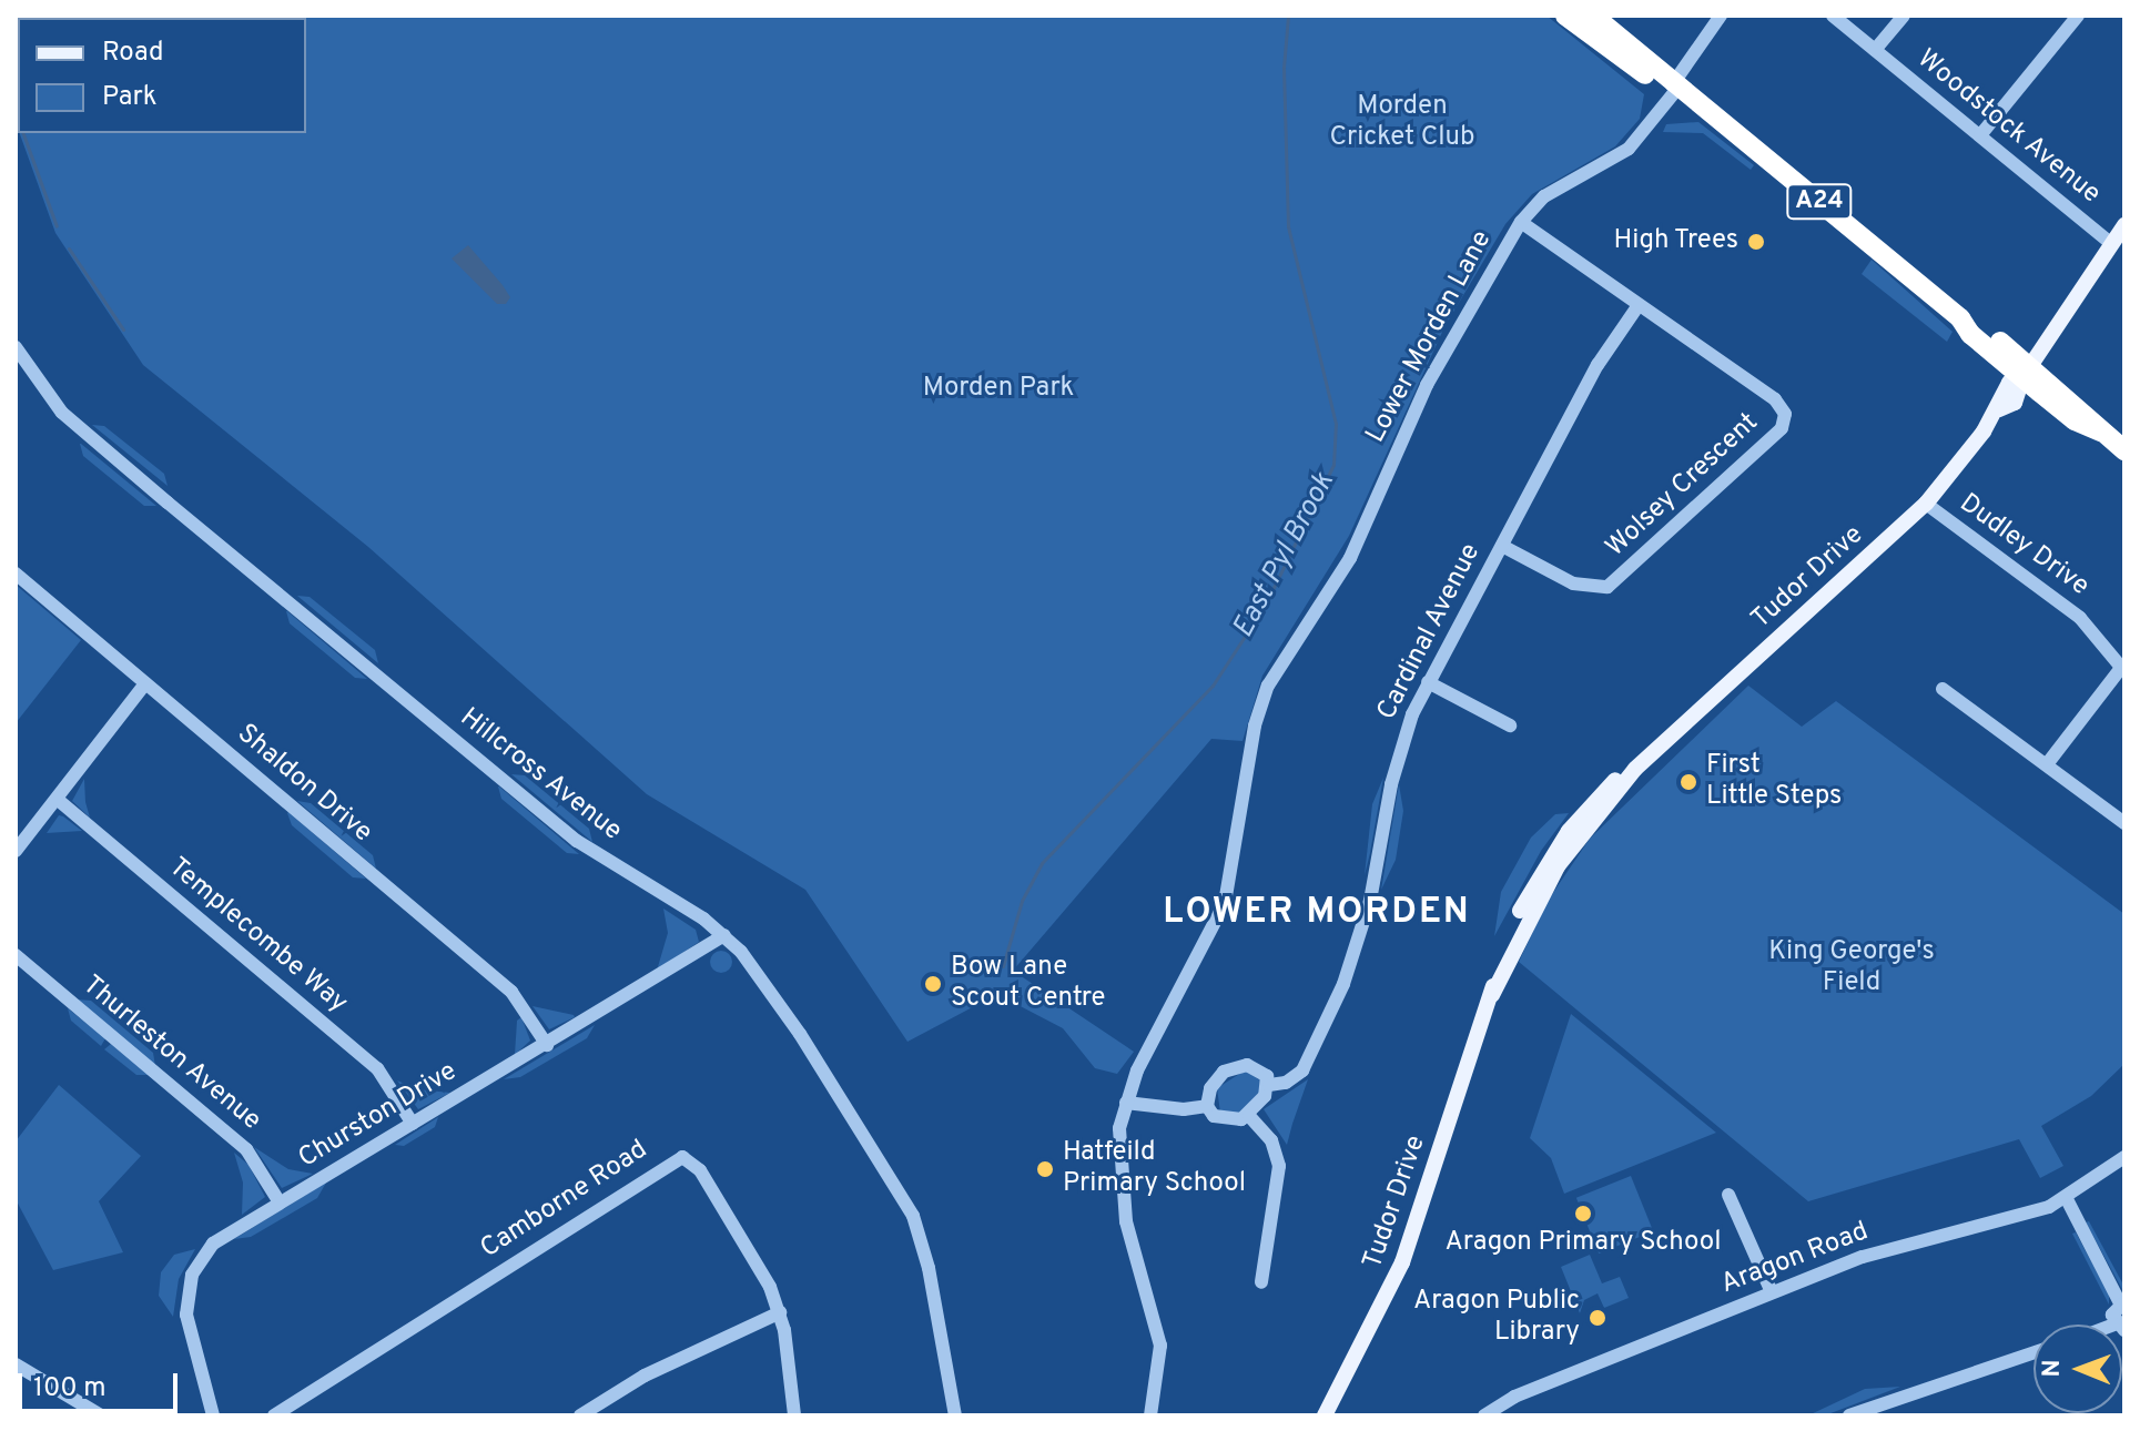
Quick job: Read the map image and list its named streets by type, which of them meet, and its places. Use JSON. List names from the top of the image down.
{
  "streets": {
    "highway": ["A24"],
    "main road": ["Tudor Drive"],
    "street": [
      "Woodstock Avenue",
      "Lower Morden Lane",
      "Wolsey Crescent",
      "Dudley Drive",
      "Cardinal Avenue",
      "Hillcross Avenue",
      "Shaldon Drive",
      "Templecombe Way",
      "Thurleston Avenue",
      "Churston Drive",
      "Camborne Road",
      "Aragon Road"
    ]
  },
  "crossings": [
    ["Woodstock Avenue", "Tudor Drive"],
    ["A24", "Lower Morden Lane"],
    ["A24", "Tudor Drive"],
    ["Lower Morden Lane", "Wolsey Crescent"],
    ["Wolsey Crescent", "Cardinal Avenue"],
    ["Dudley Drive", "Tudor Drive"],
    ["Hillcross Avenue", "Churston Drive"],
    ["Shaldon Drive", "Churston Drive"],
    ["Templecombe Way", "Churston Drive"],
    ["Thurleston Avenue", "Churston Drive"]
  ],
  "districts": ["LOWER MORDEN"],
  "water": ["East Pyl Brook"],
  "parks": ["Morden Cricket Club", "Morden Park", "King George's Field"],
  "places": [
    "High Trees",
    "First Little Steps",
    "Bow Lane Scout Centre",
    "Hatfeild Primary School",
    "Aragon Primary School",
    "Aragon Public Library"
  ],
  "legend": ["Road", "Park"],
  "scale_bar": "100 m",
  "north": "left"
}
